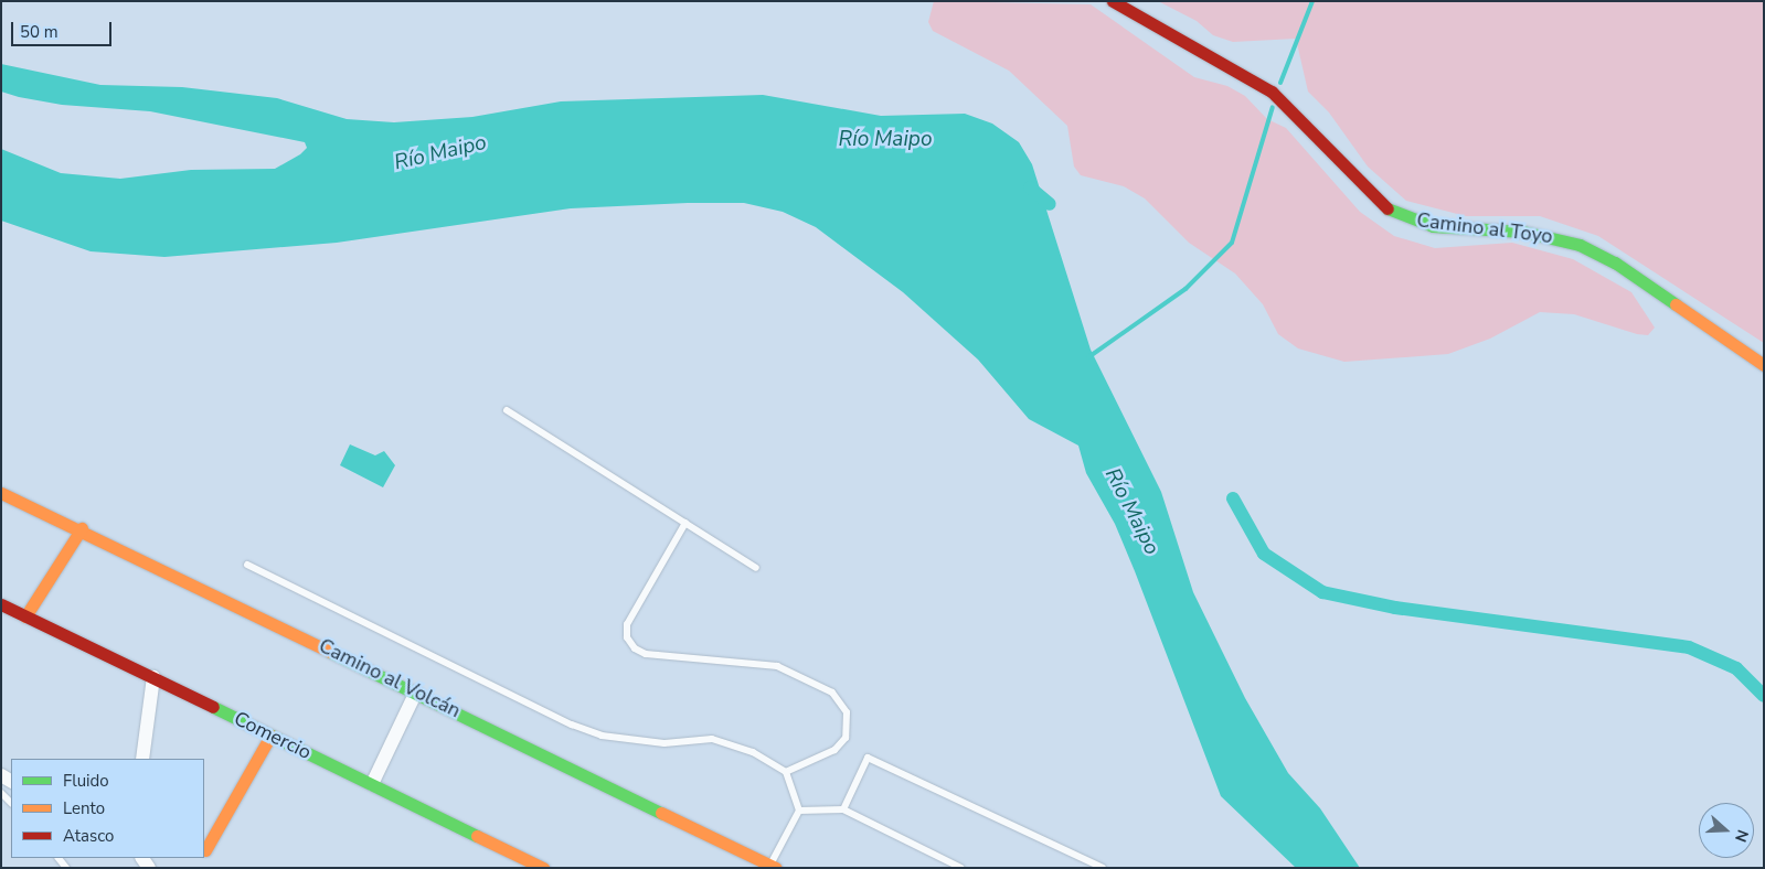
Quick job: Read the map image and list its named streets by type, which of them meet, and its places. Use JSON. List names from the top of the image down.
{
  "streets": {
    "main road": ["Camino al Toyo", "Camino al Volcán", "Comercio"]
  },
  "water": ["Río Maipo"],
  "legend": ["Fluido", "Lento", "Atasco"],
  "scale_bar": "50 m",
  "north": "right"
}
